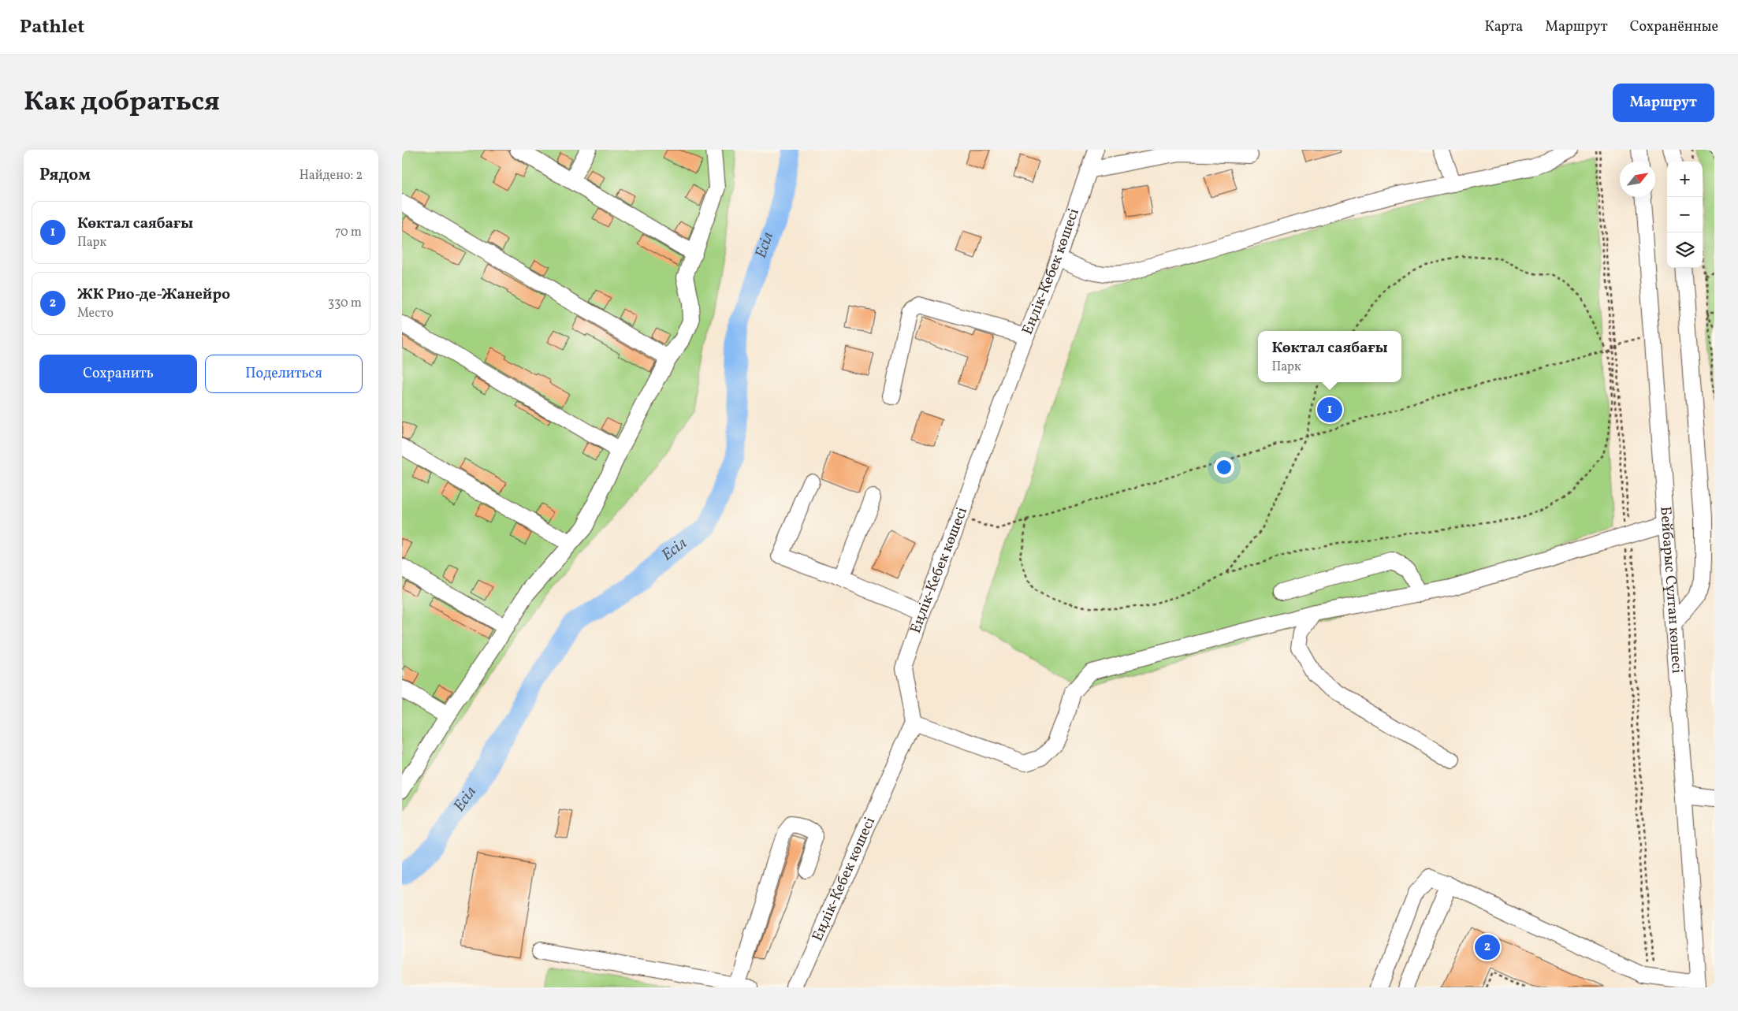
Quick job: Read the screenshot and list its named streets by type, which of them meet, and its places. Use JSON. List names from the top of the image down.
{
  "streets": {
    "street": ["Еңлік-Кебек көшесі", "Бейбарыс Сұлтан көшесі"]
  },
  "water": ["Есіл"],
  "north": "top right",
  "page": {
    "header": "Pathlet",
    "nav": ["Карта", "Маршрут", "Сохранённые"],
    "title": "Как добраться",
    "buttons": [
      "Маршрут",
      ["Сохранить", "Поделиться"]
    ],
    "heading": ["Рядом", "Найдено: 2"],
    "map_buttons": ["+", "−"],
    "list": [
      {
        "mark": "1",
        "name": "Көктал саябағы",
        "note": "Парк",
        "value": "70 m"
      },
      {
        "mark": "2",
        "name": "ЖК Рио-де-Жанейро",
        "note": "Место",
        "value": "330 m"
      }
    ],
    "popup": ["Көктал саябағы", "Парк"],
    "pins": ["1", "2"]
  }
}
